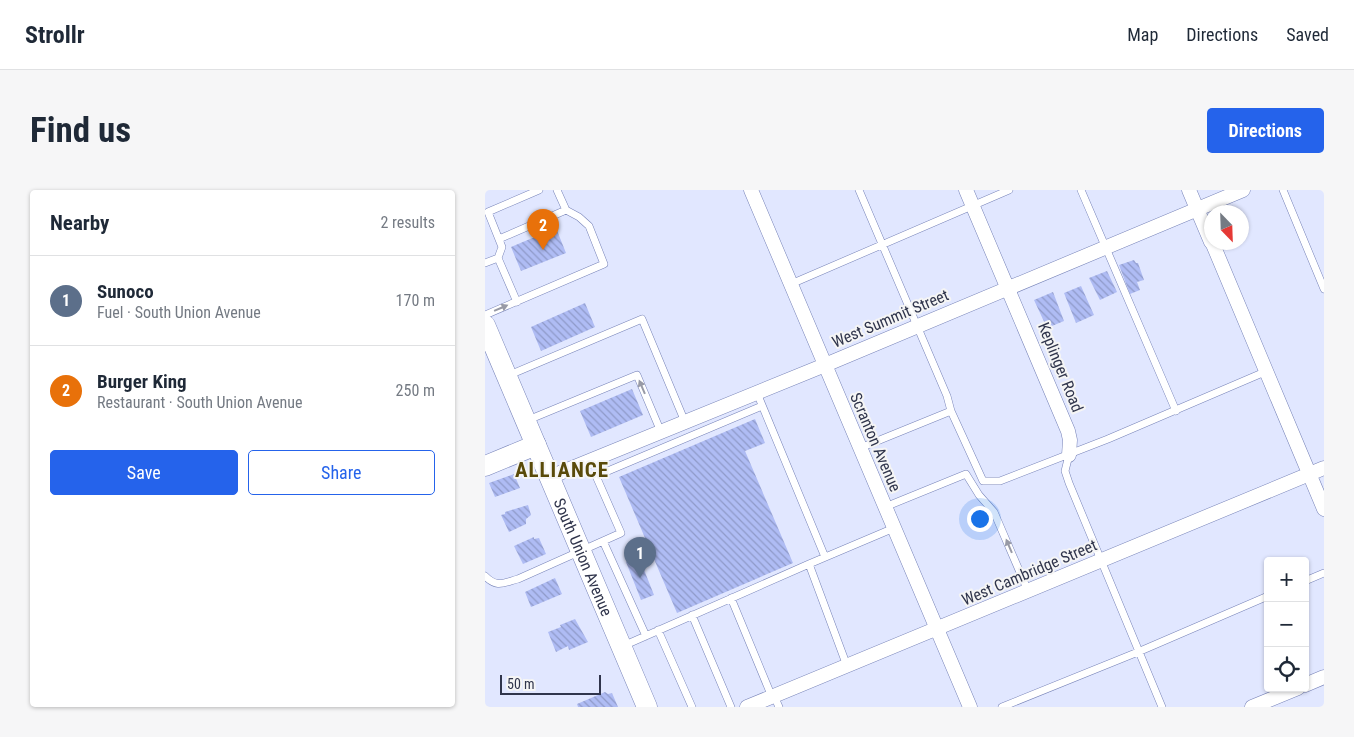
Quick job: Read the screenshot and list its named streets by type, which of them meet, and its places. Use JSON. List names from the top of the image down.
{
  "streets": {
    "main road": ["South Union Avenue"],
    "street": [
      "West Summit Street",
      "Keplinger Road",
      "Scranton Avenue",
      "West Cambridge Street"
    ]
  },
  "crossings": [
    ["West Summit Street", "Keplinger Road"],
    ["West Summit Street", "Scranton Avenue"],
    ["West Summit Street", "South Union Avenue"],
    ["Keplinger Road", "West Cambridge Street"],
    ["Scranton Avenue", "West Cambridge Street"]
  ],
  "districts": ["ALLIANCE"],
  "scale_bar": "50 m",
  "north": "bottom right",
  "page": {
    "header": "Strollr",
    "nav": ["Map", "Directions", "Saved"],
    "buttons": [
      "Directions",
      ["Save", "Share"]
    ],
    "title": "Find us",
    "heading": ["Nearby", "2 results"],
    "pins": ["2", "1"],
    "list": [
      {
        "mark": "1",
        "name": "Sunoco",
        "note": "Fuel · South Union Avenue",
        "value": "170 m"
      },
      {
        "mark": "2",
        "name": "Burger King",
        "note": "Restaurant · South Union Avenue",
        "value": "250 m"
      }
    ],
    "map_buttons": ["+", "−"],
    "scale": "50 m"
  }
}
